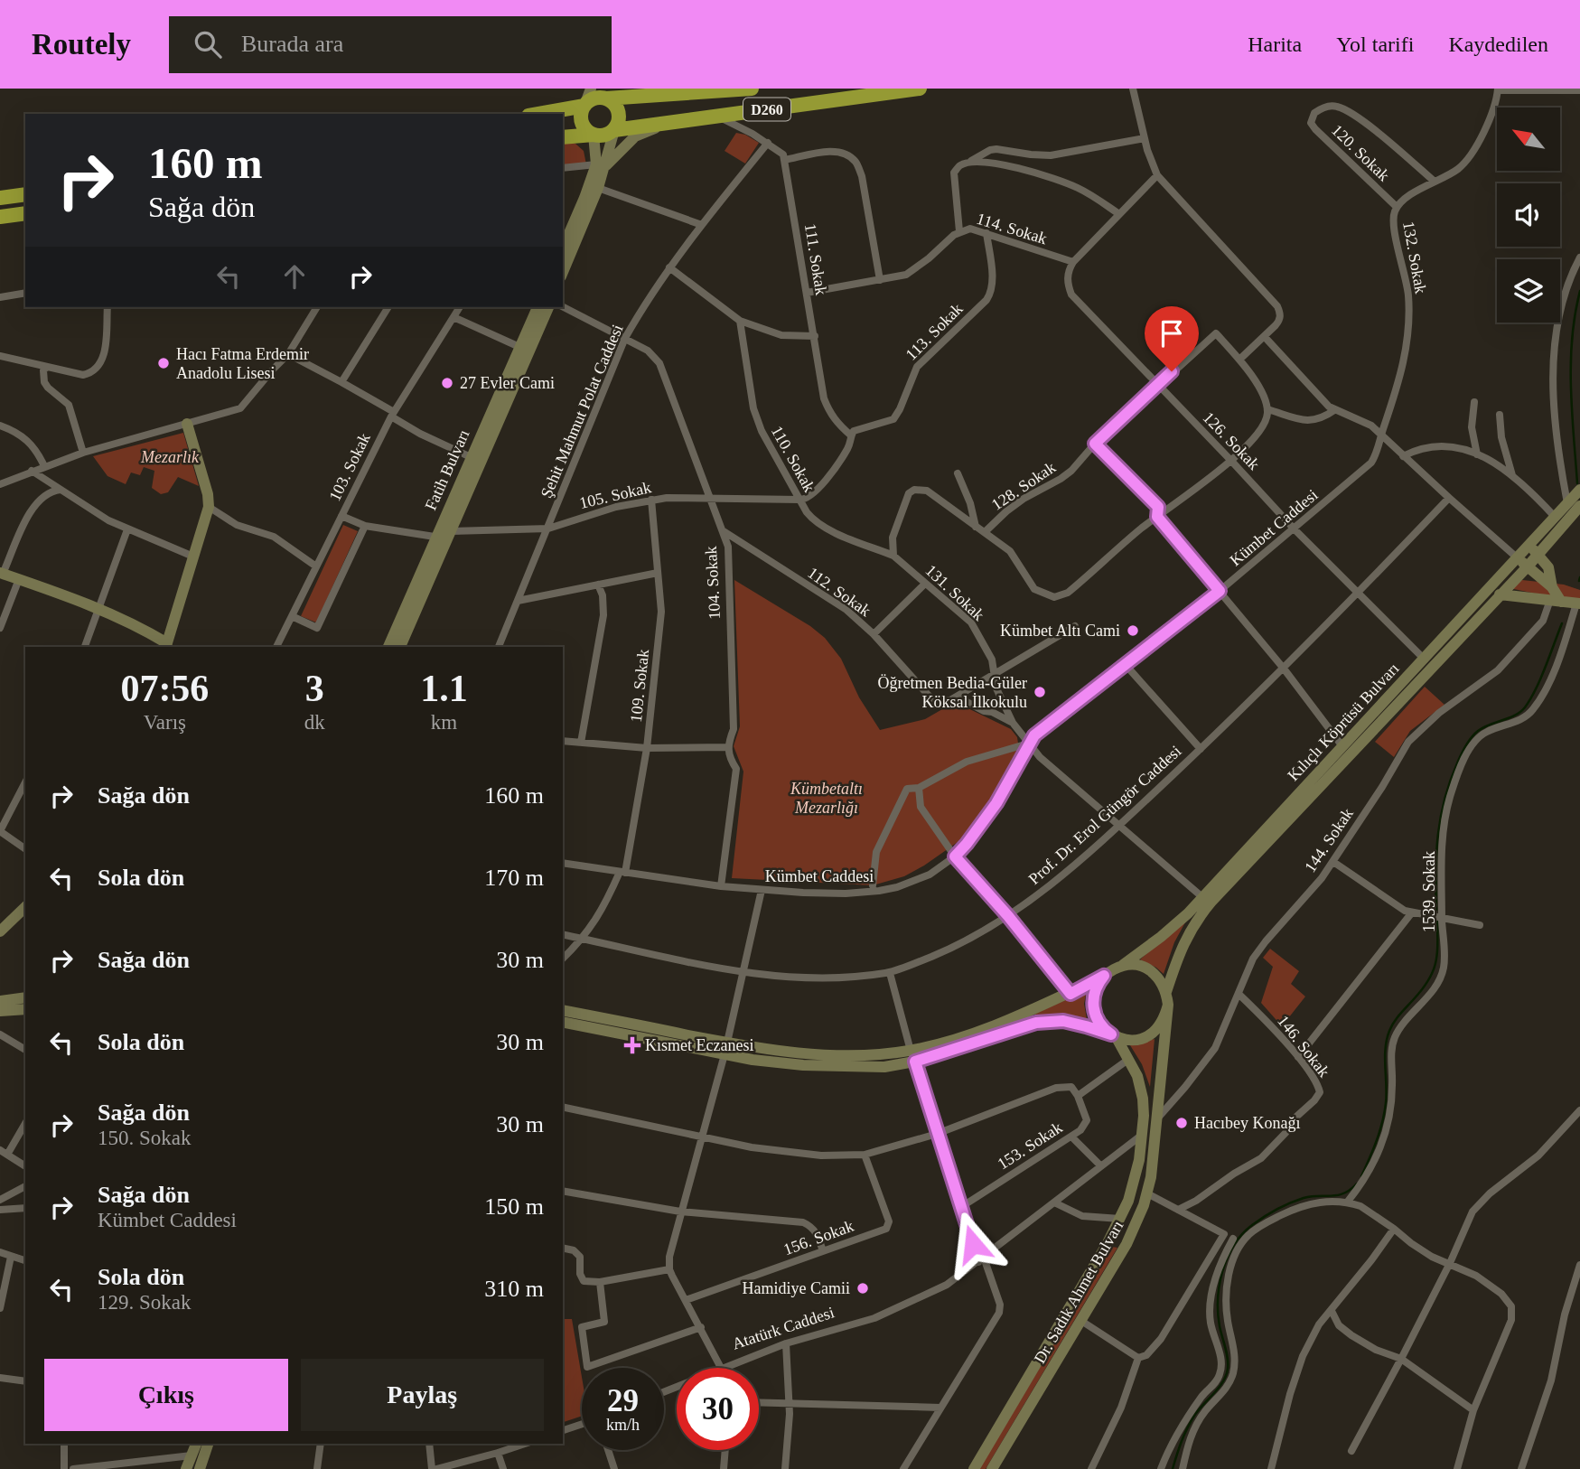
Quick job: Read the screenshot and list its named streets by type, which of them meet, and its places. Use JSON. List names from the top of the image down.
{
  "streets": {
    "highway": ["D260"],
    "main road": ["Fatih Bulvarı", "Kılıçlı Köprüsü Bulvarı", "Dr. Sadık Ahmet Bulvarı"],
    "street": [
      "120. Sokak",
      "114. Sokak",
      "132. Sokak",
      "111. Sokak",
      "113. Sokak",
      "Şehit Mahmut Polat Caddesi",
      "126. Sokak",
      "110. Sokak",
      "103. Sokak",
      "128. Sokak",
      "105. Sokak",
      "Kümbet Caddesi",
      "104. Sokak",
      "112. Sokak",
      "131. Sokak",
      "109. Sokak",
      "Prof. Dr. Erol Güngör Caddesi",
      "144. Sokak",
      "1539. Sokak",
      "146. Sokak",
      "153. Sokak",
      "156. Sokak",
      "Atatürk Caddesi"
    ]
  },
  "crossings": [
    ["120. Sokak", "132. Sokak"],
    ["114. Sokak", "111. Sokak"],
    ["114. Sokak", "113. Sokak"],
    ["114. Sokak", "126. Sokak"],
    ["132. Sokak", "Kümbet Caddesi"],
    ["111. Sokak", "113. Sokak"],
    ["Şehit Mahmut Polat Caddesi", "105. Sokak"],
    ["Şehit Mahmut Polat Caddesi", "104. Sokak"],
    ["126. Sokak", "128. Sokak"],
    ["126. Sokak", "Kümbet Caddesi"],
    ["126. Sokak", "Kılıçlı Köprüsü Bulvarı"],
    ["126. Sokak", "Prof. Dr. Erol Güngör Caddesi"],
    ["110. Sokak", "131. Sokak"],
    ["Fatih Bulvarı", "105. Sokak"],
    ["105. Sokak", "104. Sokak"],
    ["105. Sokak", "109. Sokak"],
    ["Kümbet Caddesi", "104. Sokak"],
    ["Kümbet Caddesi", "109. Sokak"],
    ["104. Sokak", "112. Sokak"],
    ["112. Sokak", "131. Sokak"],
    ["109. Sokak", "Prof. Dr. Erol Güngör Caddesi"],
    ["Kılıçlı Köprüsü Bulvarı", "Dr. Sadık Ahmet Bulvarı"],
    ["144. Sokak", "146. Sokak"],
    ["144. Sokak", "Dr. Sadık Ahmet Bulvarı"],
    ["Dr. Sadık Ahmet Bulvarı", "Atatürk Caddesi"]
  ],
  "parks": ["Mezarlık", "Kümbetaltı Mezarlığı"],
  "places": {
    "other": [
      "Hacı Fatma Erdemir Anadolu Lisesi",
      "27 Evler Cami",
      "Kümbet Altı Cami",
      "Öğretmen Bedia-Güler Köksal İlkokulu",
      "Hacıbey Konağı",
      "Hamidiye Camii"
    ],
    "health": ["Kısmet Eczanesi"]
  },
  "north": "top left",
  "page": {
    "header": "Routely",
    "search": "Burada ara",
    "nav": ["Harita", "Yol tarifi", "Kaydedilen"],
    "turn": ["160 m", "Sağa dön"],
    "eta": [
      "07:56",
      "Varış",
      "3",
      "dk",
      "1.1",
      "km"
    ],
    "list": [
      {
        "name": "Sağa dön",
        "value": "160 m"
      },
      {
        "name": "Sola dön",
        "value": "170 m"
      },
      {
        "name": "Sağa dön",
        "value": "30 m"
      },
      {
        "name": "Sola dön",
        "value": "30 m"
      },
      {
        "name": "Sağa dön",
        "note": "150. Sokak",
        "value": "30 m"
      },
      {
        "name": "Sağa dön",
        "note": "Kümbet Caddesi",
        "value": "150 m"
      },
      {
        "name": "Sola dön",
        "note": "129. Sokak",
        "value": "310 m"
      }
    ],
    "buttons": ["Çıkış", "Paylaş"],
    "speed": "29 km/h",
    "limit": "30"
  }
}
